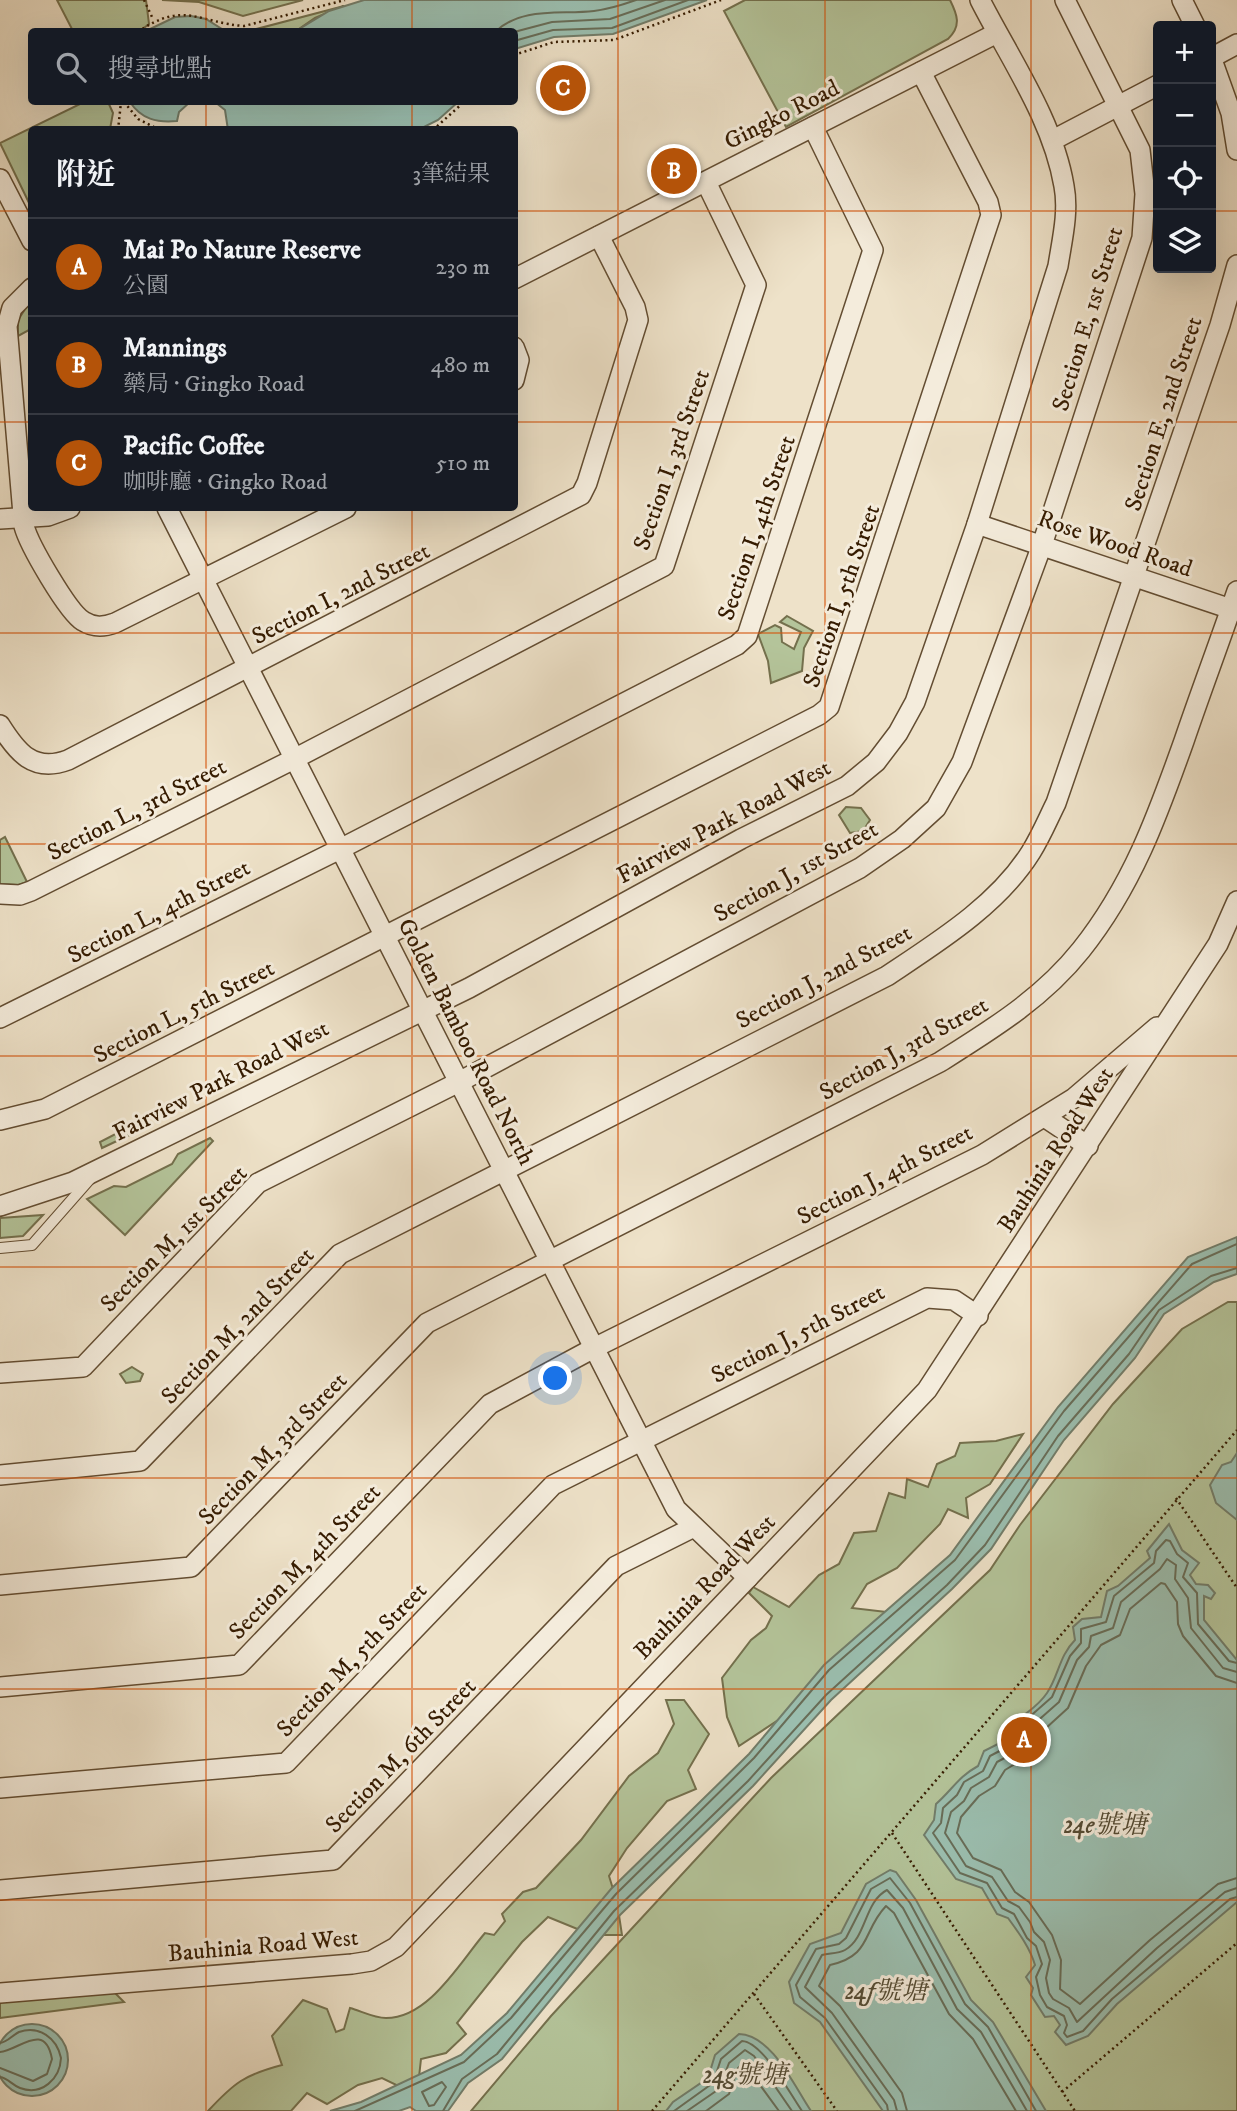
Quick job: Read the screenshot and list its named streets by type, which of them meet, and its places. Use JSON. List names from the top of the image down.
{
  "streets": {
    "street": [
      "Gingko Road",
      "Section E, 1st Street",
      "Section E, 2nd Street",
      "Section I, 3rd Street",
      "Section I, 4th Street",
      "Rose Wood Road",
      "Section I, 2nd Street",
      "Section I, 5th Street",
      "Section L, 3rd Street",
      "Fairview Park Road West",
      "Section J, 1st Street",
      "Section L, 4th Street",
      "Section J, 2nd Street",
      "Section L, 5th Street",
      "Golden Bamboo Road North",
      "Section J, 3rd Street",
      "Bauhinia Road West",
      "Section J, 4th Street",
      "Section M, 1st Street",
      "Section M, 2nd Street",
      "Section J, 5th Street",
      "Section M, 3rd Street",
      "Section M, 4th Street",
      "Section M, 5th Street",
      "Section M, 6th Street"
    ]
  },
  "crossings": [
    ["Gingko Road", "Section I, 3rd Street"],
    ["Gingko Road", "Section I, 4th Street"],
    ["Gingko Road", "Section I, 2nd Street"],
    ["Gingko Road", "Section I, 5th Street"],
    ["Gingko Road", "Fairview Park Road West"],
    ["Section E, 1st Street", "Rose Wood Road"],
    ["Section E, 1st Street", "Section J, 1st Street"],
    ["Section E, 2nd Street", "Rose Wood Road"],
    ["Section E, 2nd Street", "Section J, 2nd Street"],
    ["Section I, 3rd Street", "Section L, 3rd Street"],
    ["Section I, 3rd Street", "Golden Bamboo Road North"],
    ["Section I, 4th Street", "Section L, 4th Street"],
    ["Section I, 4th Street", "Golden Bamboo Road North"],
    ["Rose Wood Road", "Fairview Park Road West"],
    ["Rose Wood Road", "Section J, 1st Street"],
    ["Rose Wood Road", "Section J, 2nd Street"],
    ["Rose Wood Road", "Section J, 3rd Street"],
    ["Section I, 2nd Street", "Golden Bamboo Road North"],
    ["Section I, 5th Street", "Section L, 5th Street"],
    ["Section I, 5th Street", "Golden Bamboo Road North"],
    ["Section L, 3rd Street", "Golden Bamboo Road North"],
    ["Fairview Park Road West", "Golden Bamboo Road North"],
    ["Section J, 1st Street", "Golden Bamboo Road North"],
    ["Section J, 1st Street", "Section M, 1st Street"],
    ["Section L, 4th Street", "Golden Bamboo Road North"],
    ["Section J, 2nd Street", "Golden Bamboo Road North"],
    ["Section J, 2nd Street", "Section M, 2nd Street"],
    ["Section L, 5th Street", "Golden Bamboo Road North"],
    ["Golden Bamboo Road North", "Section J, 3rd Street"],
    ["Golden Bamboo Road North", "Bauhinia Road West"],
    ["Golden Bamboo Road North", "Section J, 4th Street"],
    ["Golden Bamboo Road North", "Section M, 1st Street"],
    ["Golden Bamboo Road North", "Section M, 2nd Street"],
    ["Golden Bamboo Road North", "Section J, 5th Street"],
    ["Golden Bamboo Road North", "Section M, 3rd Street"],
    ["Golden Bamboo Road North", "Section M, 4th Street"],
    ["Golden Bamboo Road North", "Section M, 5th Street"],
    ["Golden Bamboo Road North", "Section M, 6th Street"],
    ["Section J, 3rd Street", "Section M, 3rd Street"],
    ["Bauhinia Road West", "Section J, 4th Street"],
    ["Bauhinia Road West", "Section J, 5th Street"],
    ["Section J, 4th Street", "Section M, 4th Street"],
    ["Section J, 5th Street", "Section M, 5th Street"]
  ],
  "water": ["24e號塘", "24f號塘", "24g號塘"],
  "page": {
    "map_buttons": ["+", "−"],
    "search": "搜尋地點",
    "pins": ["C", "B", "A"],
    "heading": ["附近", "3筆結果"],
    "list": [
      {
        "mark": "A",
        "name": "Mai Po Nature Reserve",
        "note": "公園",
        "value": "230 m"
      },
      {
        "mark": "B",
        "name": "Mannings",
        "note": "藥局 · Gingko Road",
        "value": "480 m"
      },
      {
        "mark": "C",
        "name": "Pacific Coffee",
        "note": "咖啡廳 · Gingko Road",
        "value": "510 m"
      }
    ]
  }
}
